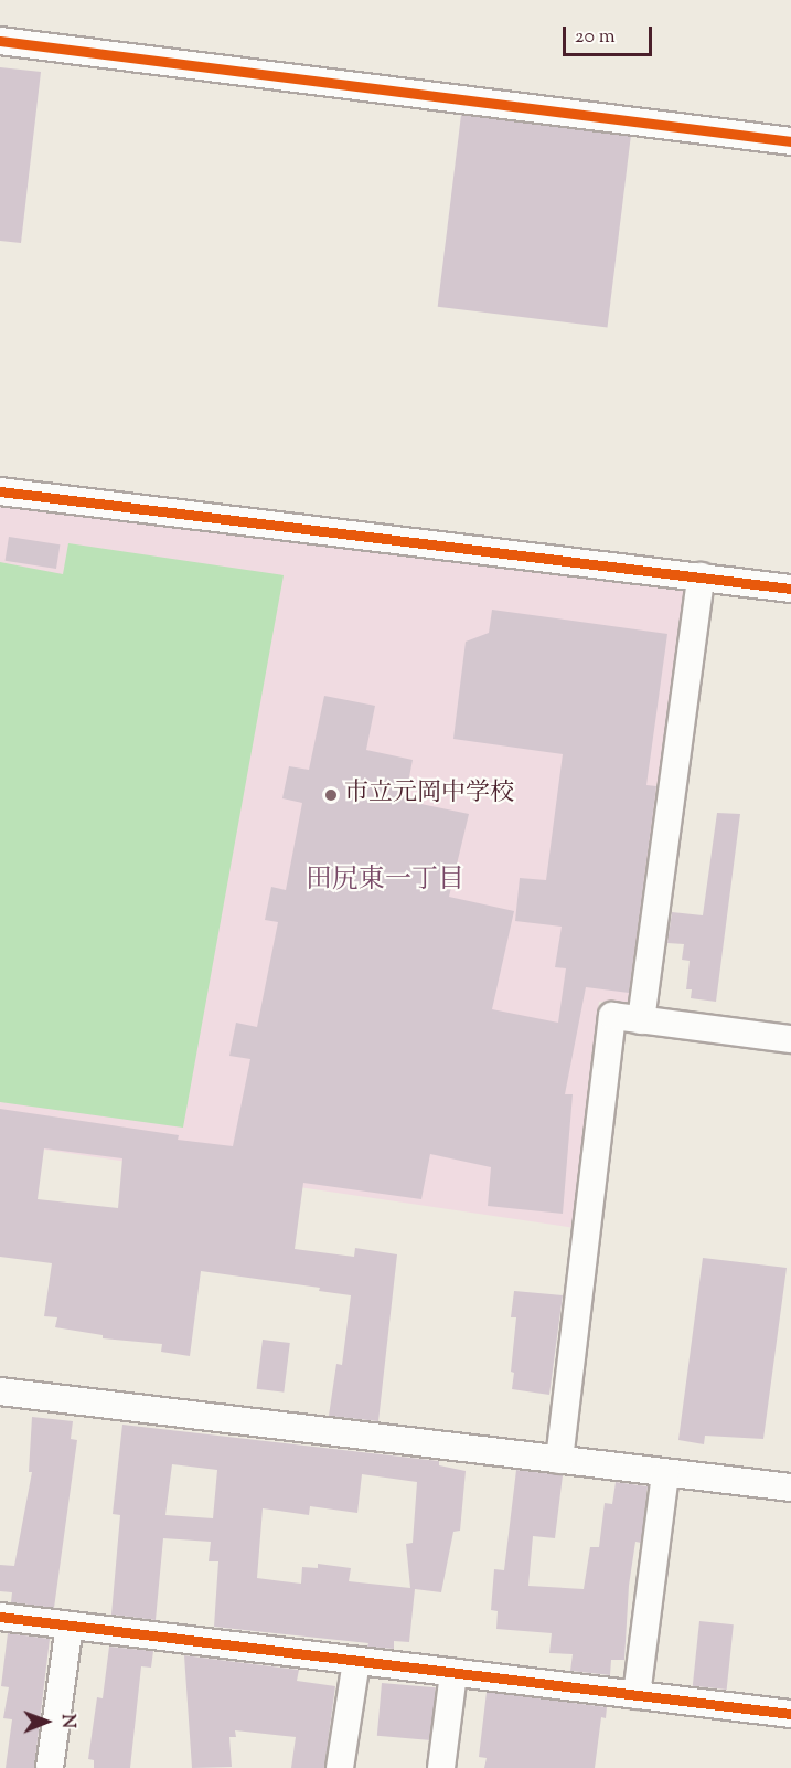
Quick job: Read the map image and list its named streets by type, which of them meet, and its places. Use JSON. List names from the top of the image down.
{
  "districts": ["田尻東一丁目"],
  "places": ["市立元岡中学校"],
  "scale_bar": "20 m",
  "north": "right"
}
